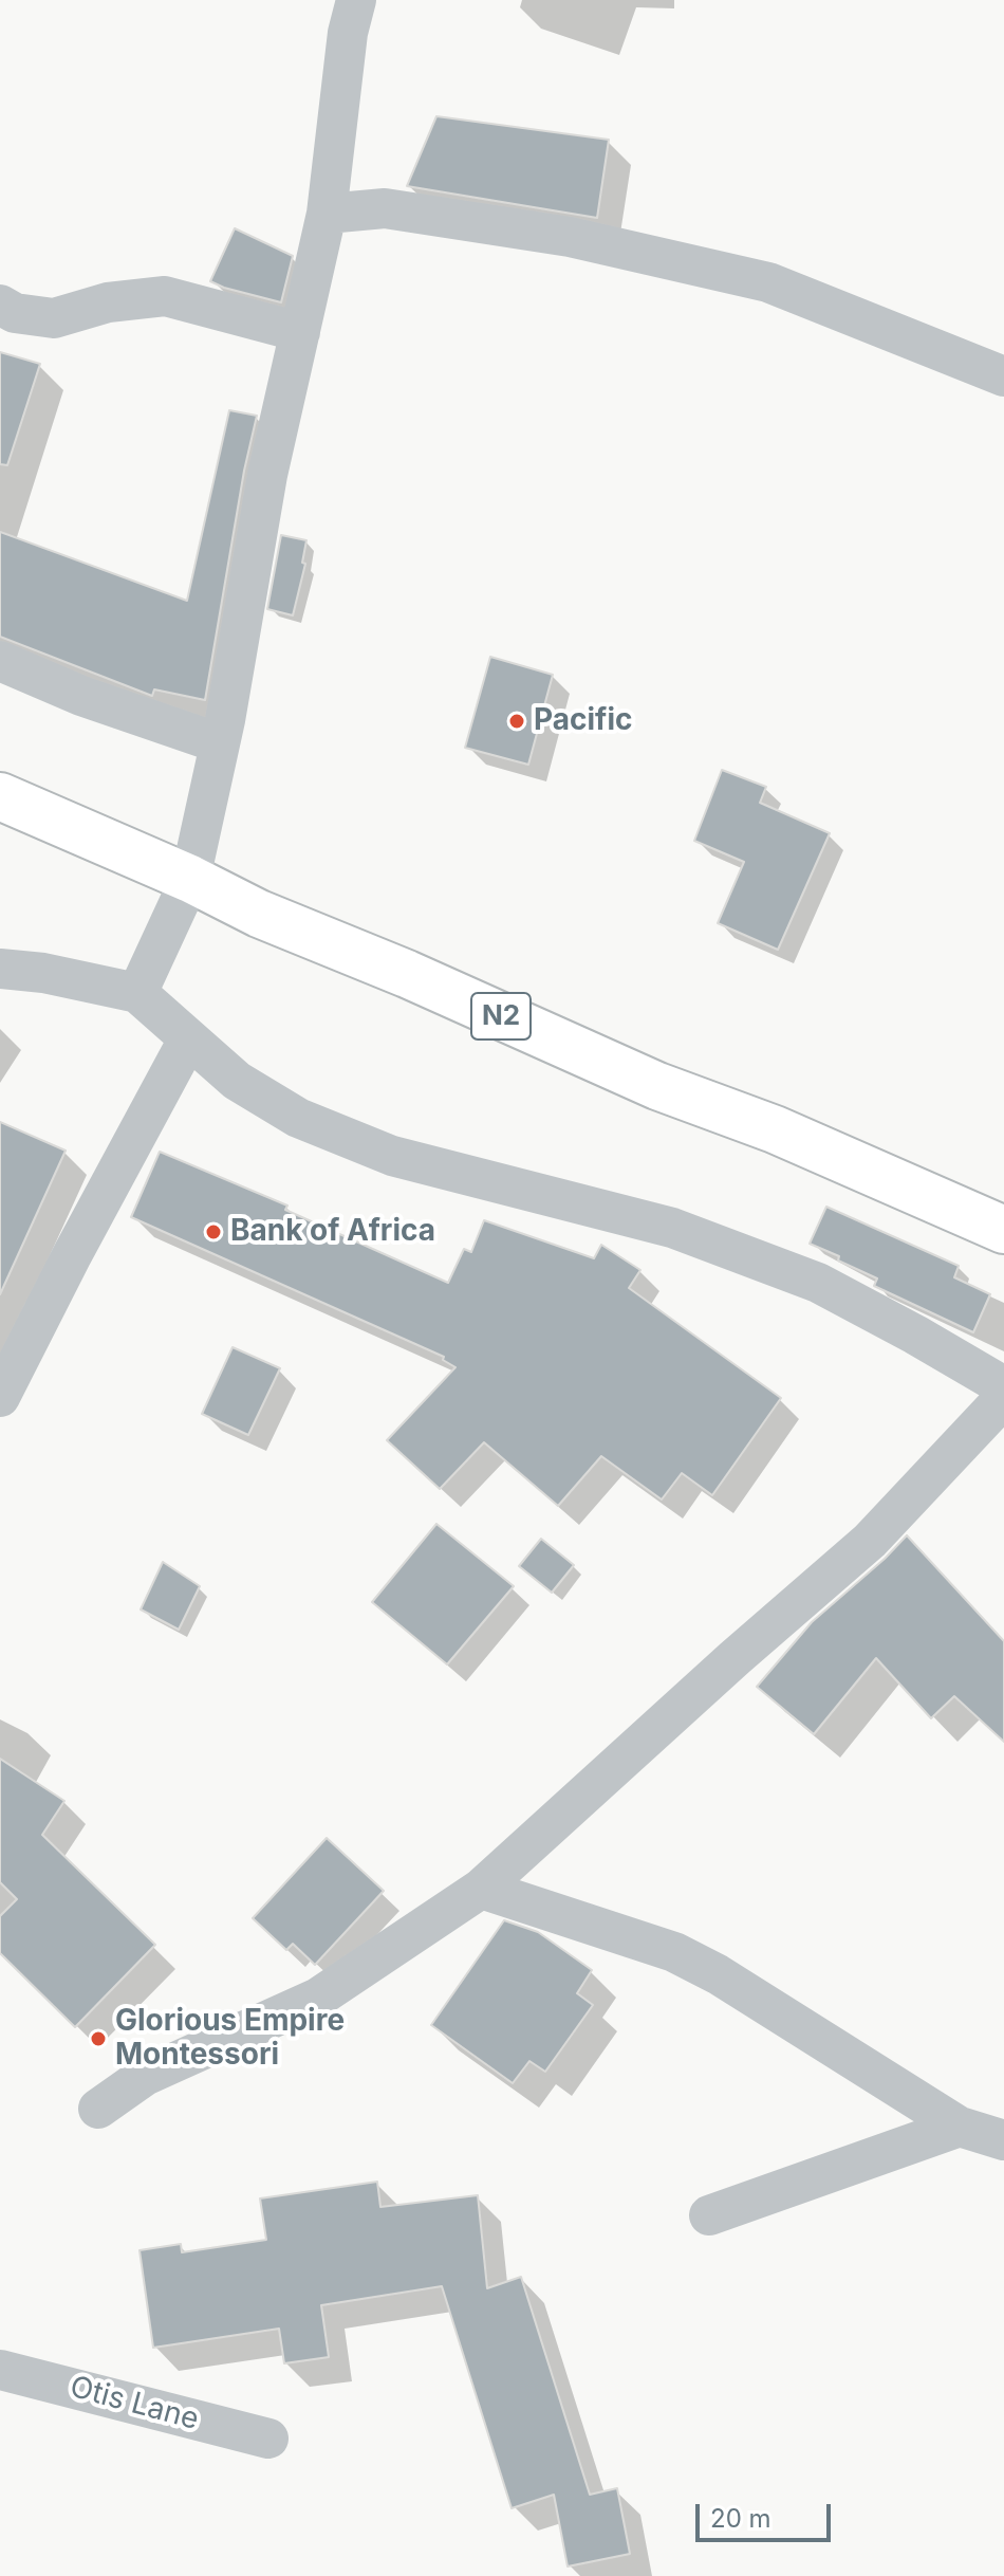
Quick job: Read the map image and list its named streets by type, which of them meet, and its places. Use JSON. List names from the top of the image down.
{
  "streets": {
    "highway": ["N2"],
    "street": ["Otis Lane"]
  },
  "places": ["Pacific", "Bank of Africa", "Glorious Empire Montessori"],
  "scale_bar": "20 m"
}
